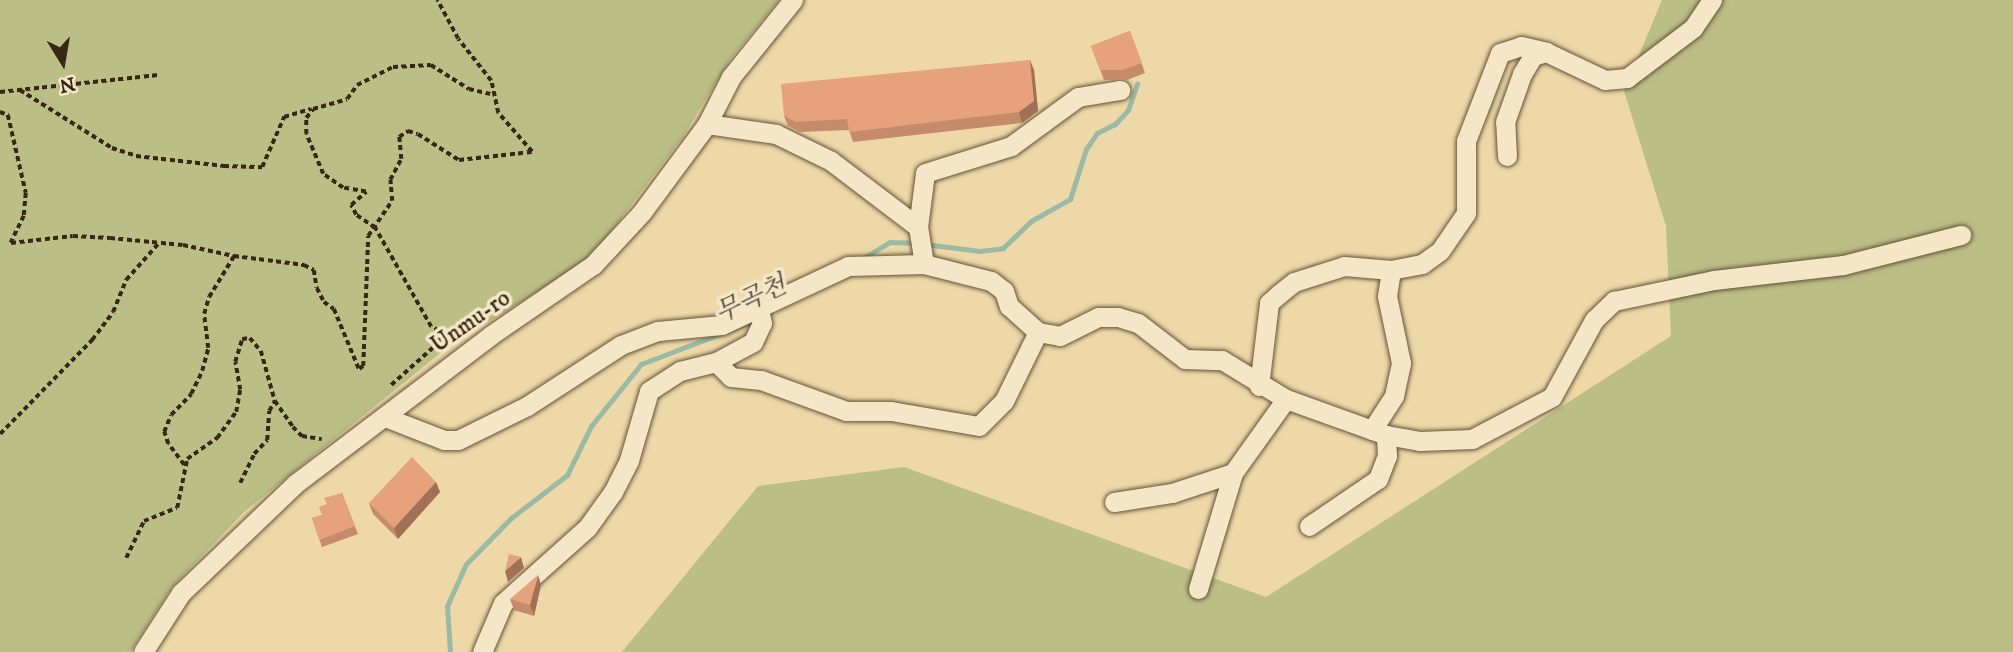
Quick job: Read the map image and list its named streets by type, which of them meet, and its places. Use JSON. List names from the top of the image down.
{
  "streets": {
    "street": ["Unmu-ro"]
  },
  "water": ["무곡천"],
  "north": "bottom"
}
